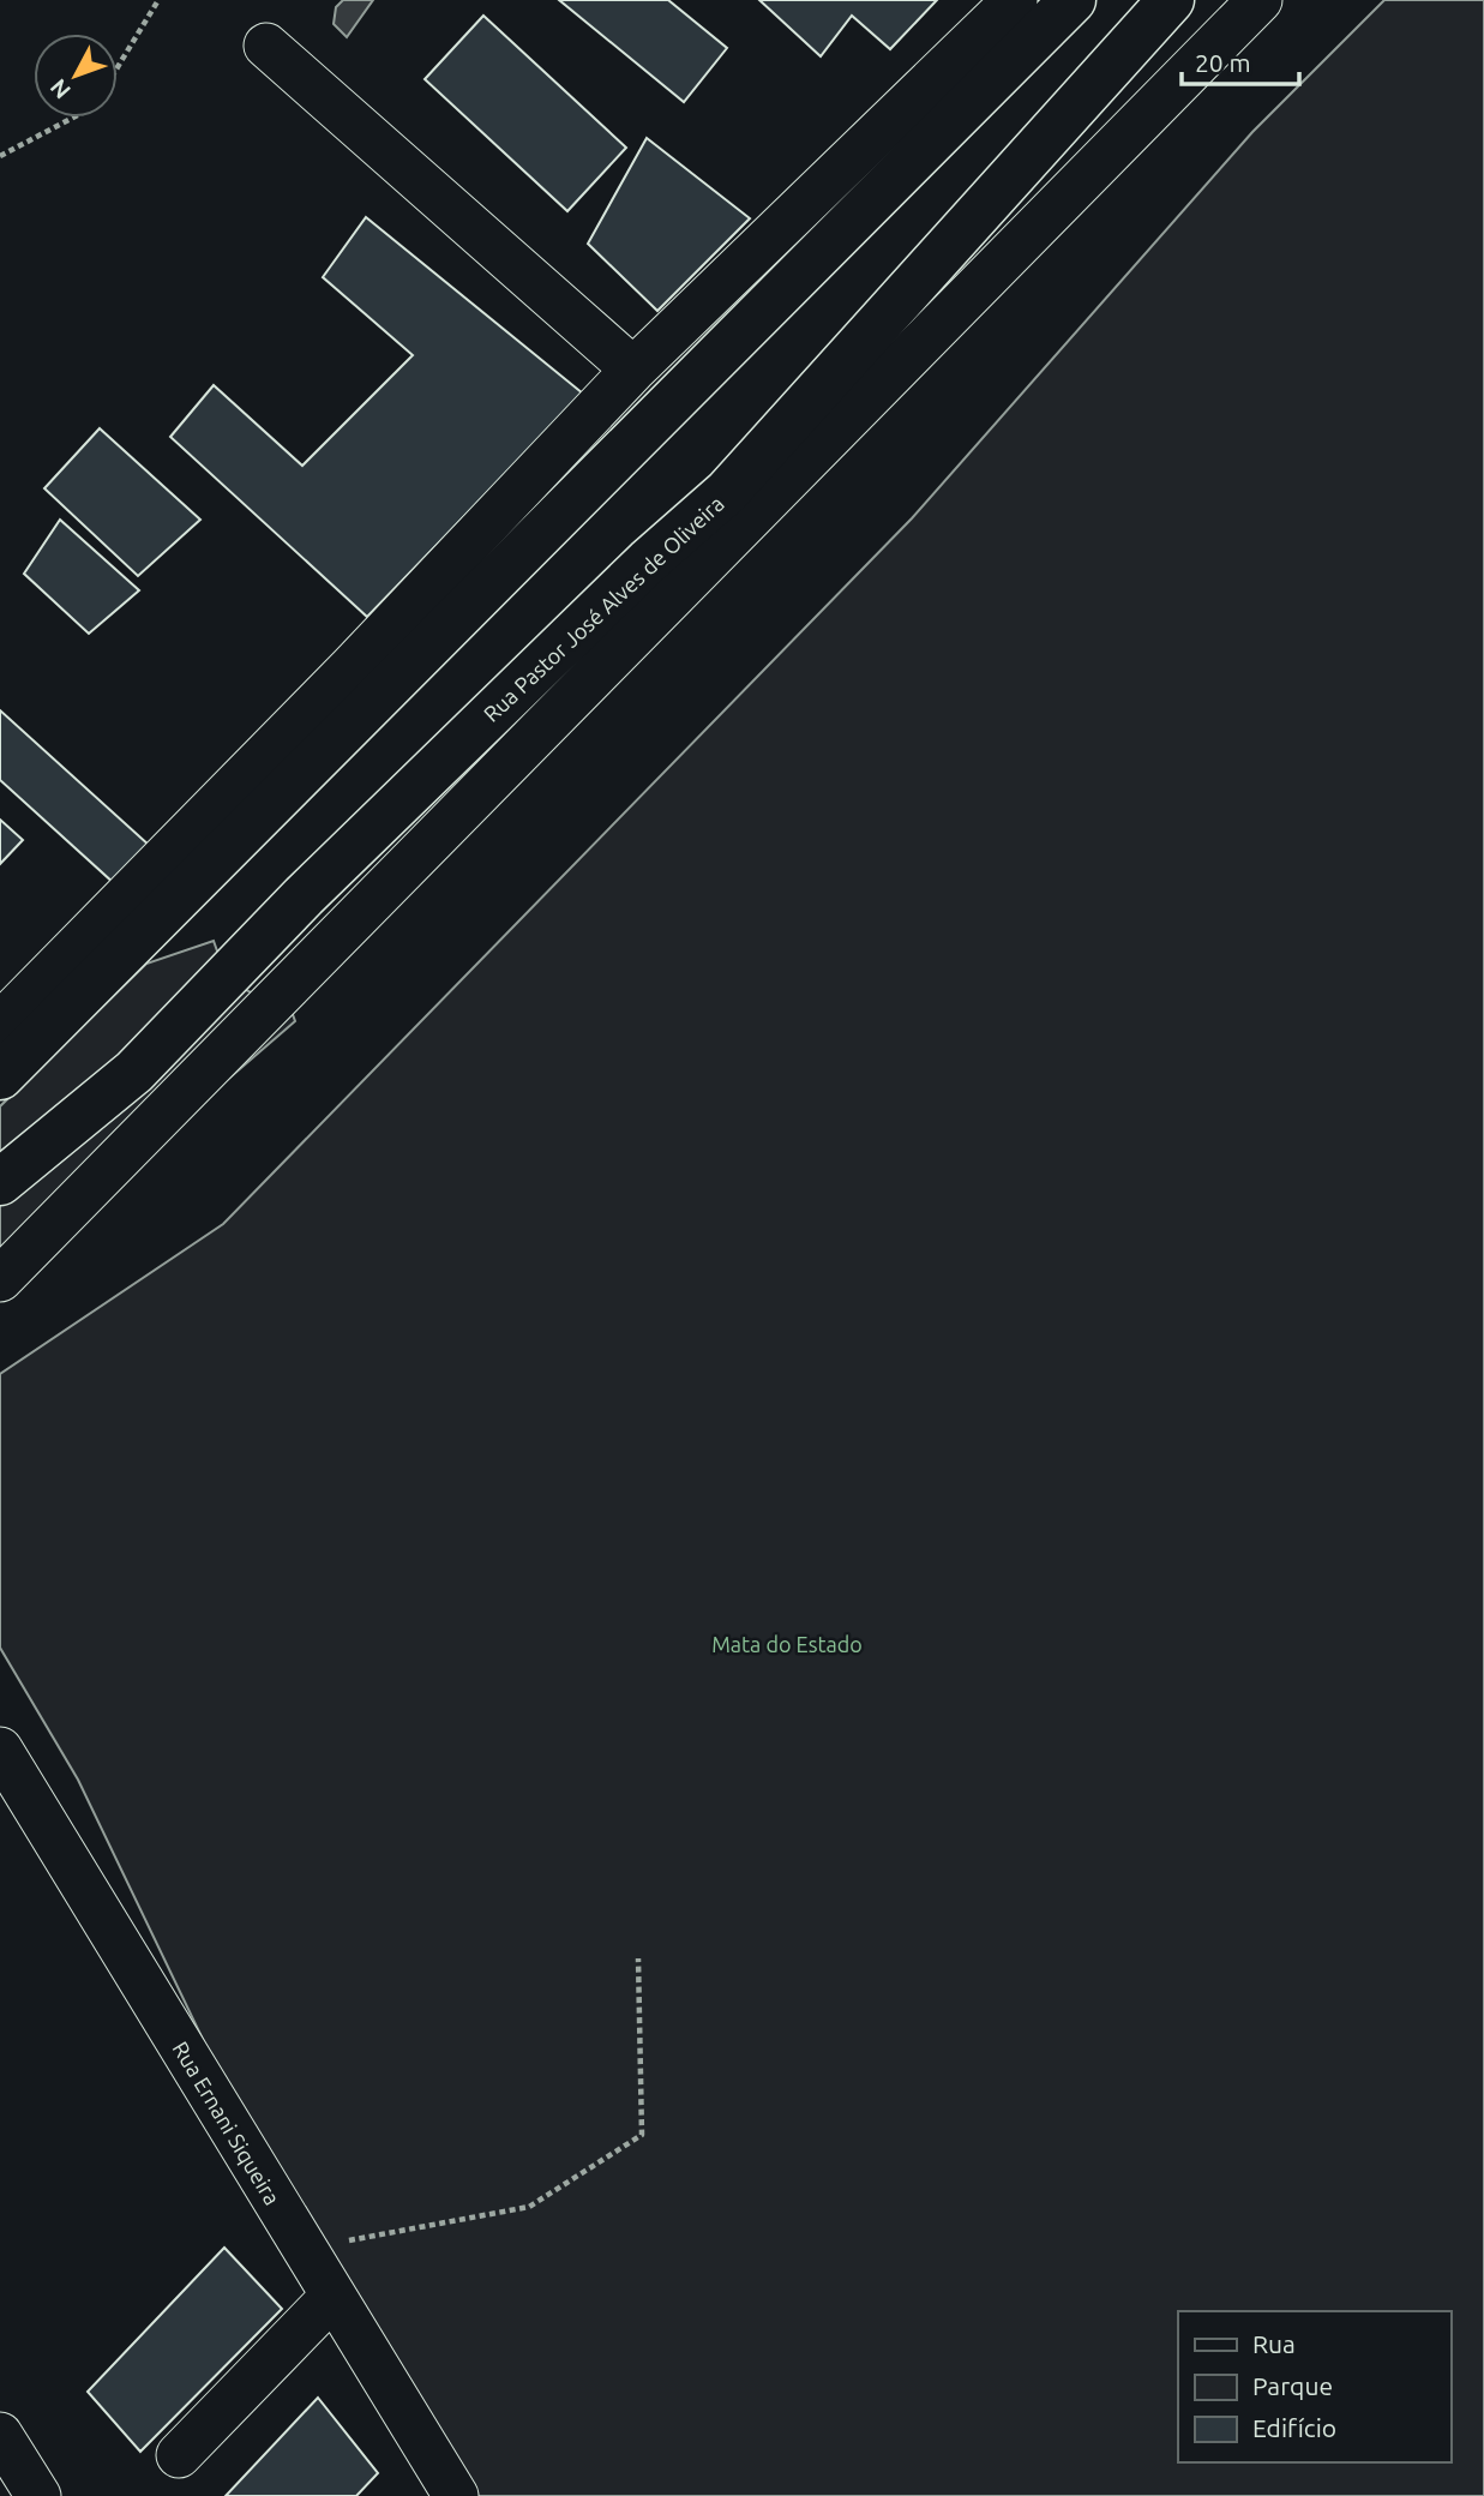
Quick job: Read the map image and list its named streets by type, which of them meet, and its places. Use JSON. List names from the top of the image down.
{
  "streets": {
    "highway": ["Rua Pastor José Alves de Oliveira"],
    "street": ["Rua Ernani Siqueira"]
  },
  "parks": ["Mata do Estado"],
  "legend": ["Rua", "Parque", "Edifício"],
  "scale_bar": "20 m",
  "north": "bottom left"
}
